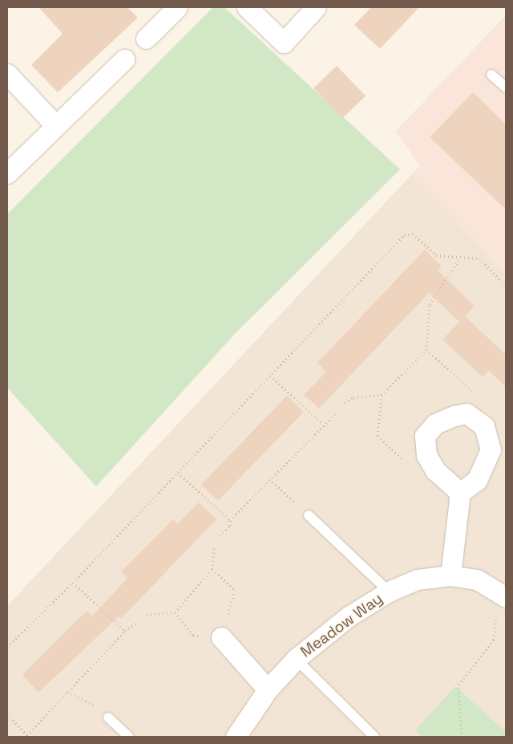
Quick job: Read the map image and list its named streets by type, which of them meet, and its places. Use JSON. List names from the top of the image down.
{
  "streets": {
    "street": ["Meadow Way"]
  }
}
